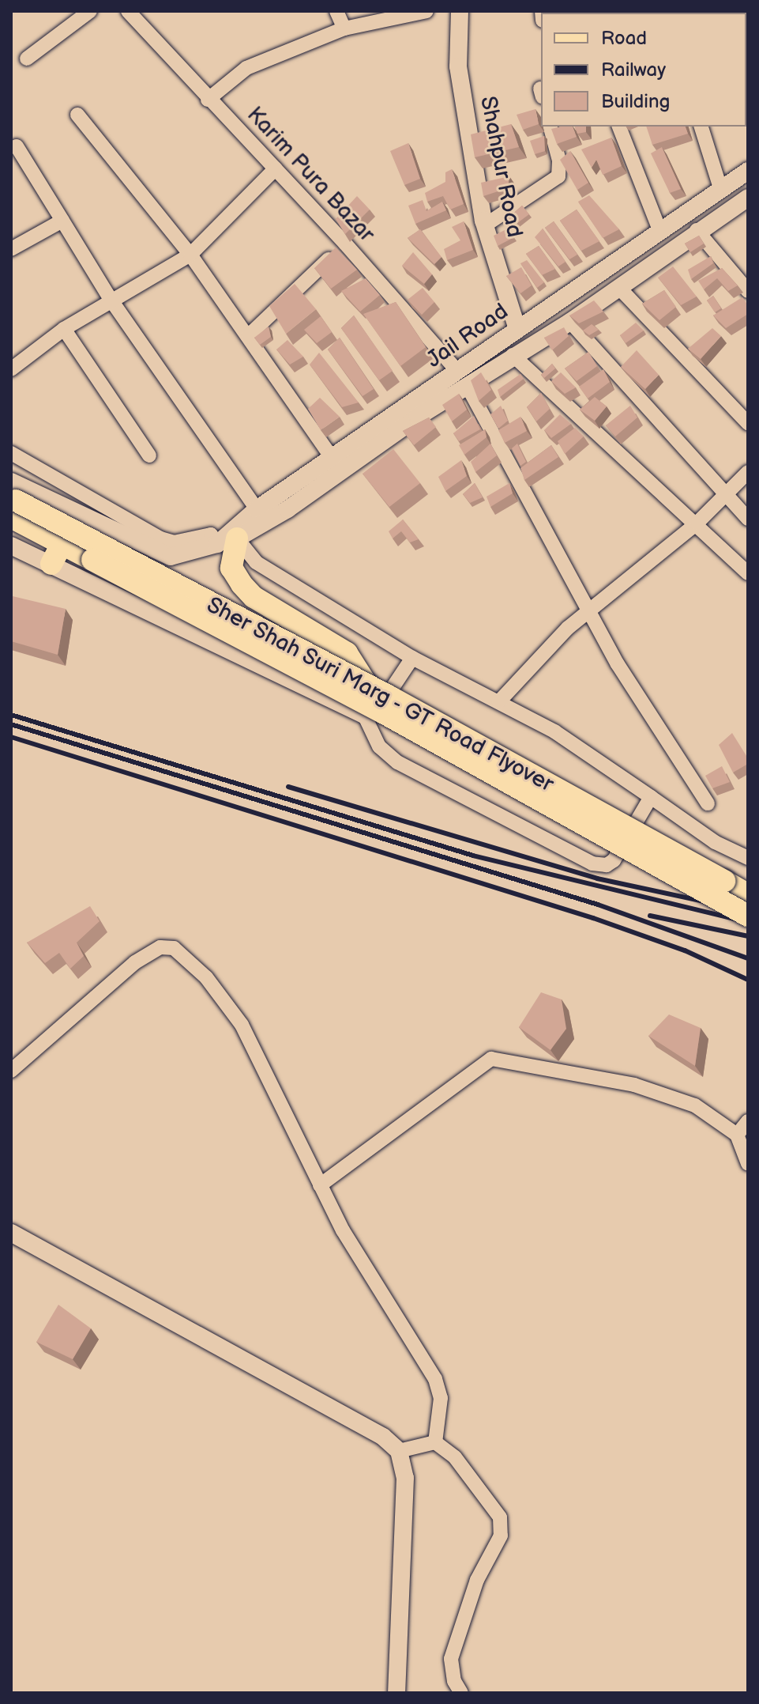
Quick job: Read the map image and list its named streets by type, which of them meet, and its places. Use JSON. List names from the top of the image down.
{
  "streets": {
    "main road": ["Sher Shah Suri Marg - GT Road Flyover"],
    "street": ["Shahpur Road", "Karim Pura Bazar", "Jail Road"]
  },
  "crossings": [
    ["Shahpur Road", "Jail Road"],
    ["Karim Pura Bazar", "Jail Road"]
  ],
  "legend": ["Road", "Railway", "Building"]
}
